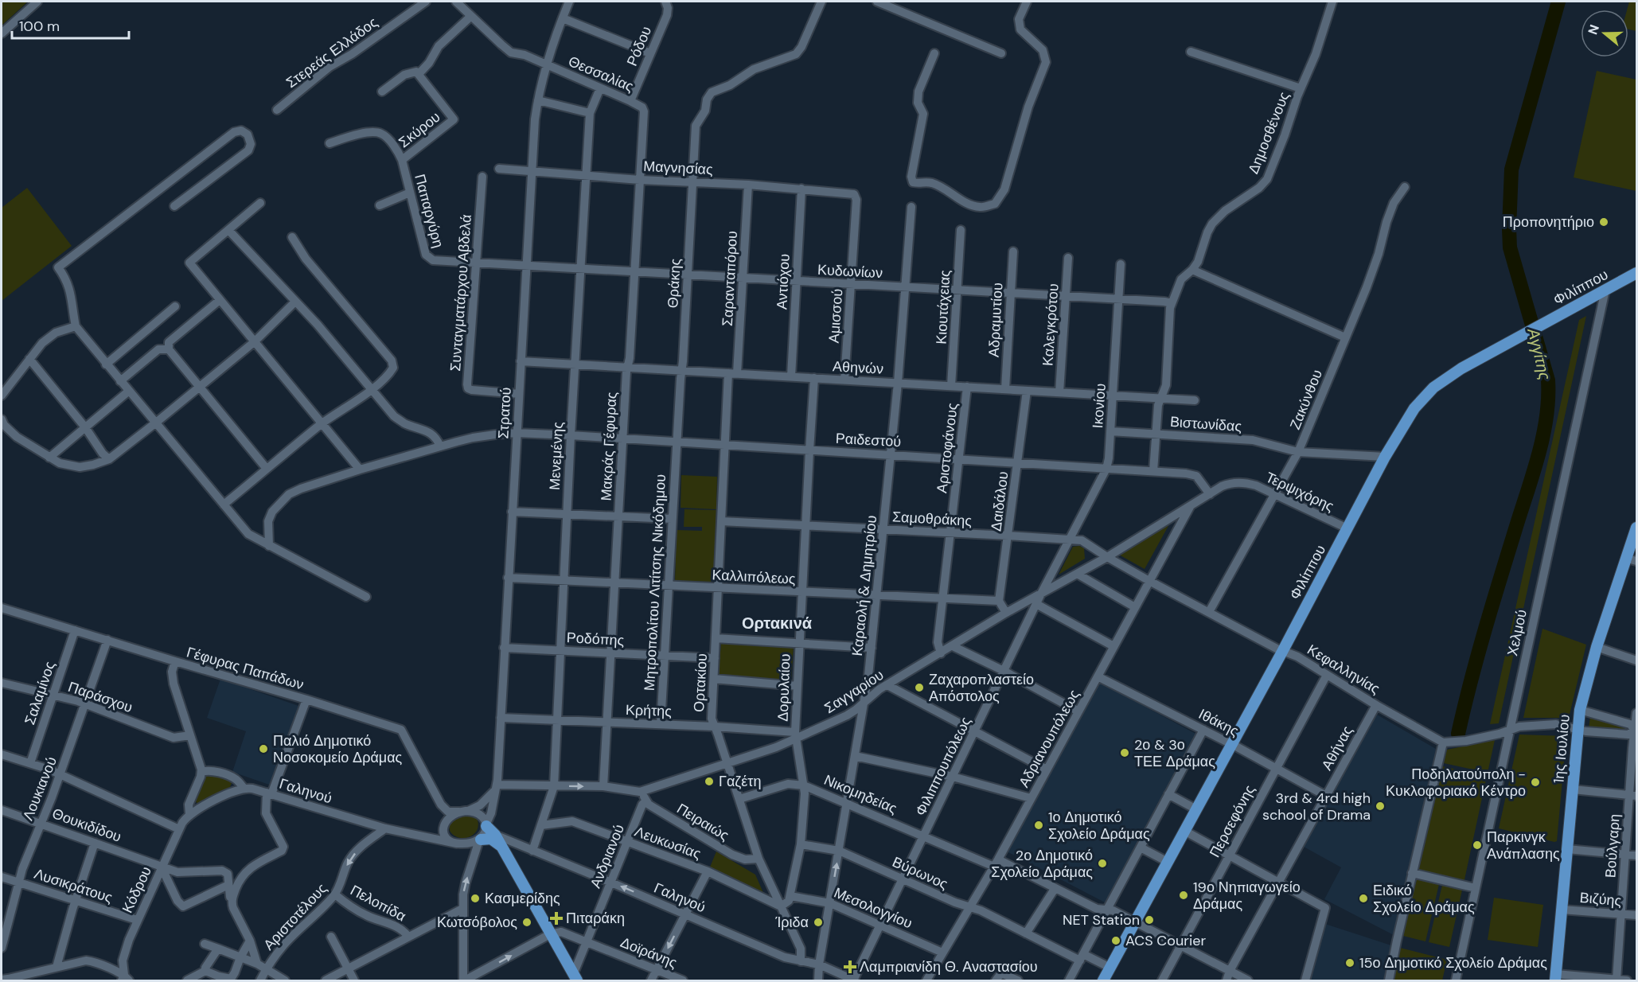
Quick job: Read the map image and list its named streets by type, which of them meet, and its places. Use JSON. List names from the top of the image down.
{
  "streets": {
    "main road": ["Φιλίππου", "1ης Ιουλίου"],
    "street": [
      "Ρόδου",
      "Στερεάς Ελλάδος",
      "Θεσσαλίας",
      "Σκύρου",
      "Δημοσθένους",
      "Μαγνησίας",
      "Παπαργύρη",
      "Κυδωνίων",
      "Σαρανταπόρου",
      "Αντιόχου",
      "Θράκης",
      "Συνταγματάρχου Αβδελά",
      "Κιουτάχειας",
      "Αμισσού",
      "Αδραμυτίου",
      "Καλεγκρότου",
      "Αθηνών",
      "Ζακύνθου",
      "Ικονίου",
      "Στρατού",
      "Βιστωνίδας",
      "Ραιδεστού",
      "Μακράς Γέφυρας",
      "Αριστοφάνους",
      "Μενεμένης",
      "Τερψιχόρης",
      "Δαιδάλου",
      "Σαμοθράκης",
      "Καλλιπόλεως",
      "Μητροπολίτου Λιτίτσης Νικόδημου",
      "Καραολή & Δημητρίου",
      "Χελμού",
      "Ροδόπης",
      "Γέφυρας Παπάδων",
      "Κεφαλληνίας",
      "Ορτακίου",
      "Δορυλαίου",
      "Σαγγαρίου",
      "Σαλαμίνος",
      "Παράσχου",
      "Κρήτης",
      "Ιθάκης",
      "Αδριανουπόλεως",
      "Αθήνας",
      "Φιλιππουπόλεως",
      "Λουκιανού",
      "Γαληνού",
      "Νικομηδείας",
      "Περσεφόνης",
      "Πειραιώς",
      "Θουκιδίδου",
      "Λευκωσίας",
      "Βούλγαρη",
      "Ανδριανού",
      "Βύρωνος",
      "Λυσικράτους",
      "Κόδρου",
      "Βιζύης",
      "Πελοπίδα",
      "Μεσολογγίου",
      "Αριστοτέλους",
      "Δοϊράνης"
    ]
  },
  "crossings": [
    ["Ρόδου", "Θεσσαλίας"],
    ["Θεσσαλίας", "Στρατού"],
    ["Θεσσαλίας", "Μακράς Γέφυρας"],
    ["Θεσσαλίας", "Μενεμένης"],
    ["Σκύρου", "Παπαργύρη"],
    ["Δημοσθένους", "Κυδωνίων"],
    ["Δημοσθένους", "Αθηνών"],
    ["Δημοσθένους", "Βιστωνίδας"],
    ["Δημοσθένους", "Ραιδεστού"],
    ["Μαγνησίας", "Σαρανταπόρου"],
    ["Μαγνησίας", "Αντιόχου"],
    ["Μαγνησίας", "Θράκης"],
    ["Μαγνησίας", "Αμισσού"],
    ["Μαγνησίας", "Στρατού"],
    ["Μαγνησίας", "Μακράς Γέφυρας"],
    ["Μαγνησίας", "Μενεμένης"],
    ["Παπαργύρη", "Κυδωνίων"],
    ["Παπαργύρη", "Συνταγματάρχου Αβδελά"],
    ["Παπαργύρη", "Στρατού"],
    ["Κυδωνίων", "Σαρανταπόρου"],
    ["Κυδωνίων", "Αντιόχου"],
    ["Κυδωνίων", "Θράκης"],
    ["Κυδωνίων", "Κιουτάχειας"],
    ["Κυδωνίων", "Αμισσού"],
    ["Κυδωνίων", "Αδραμυτίου"],
    ["Κυδωνίων", "Καλεγκρότου"],
    ["Κυδωνίων", "Ικονίου"],
    ["Κυδωνίων", "Στρατού"],
    ["Κυδωνίων", "Μακράς Γέφυρας"],
    ["Κυδωνίων", "Μενεμένης"],
    ["Κυδωνίων", "Καραολή & Δημητρίου"],
    ["Σαρανταπόρου", "Αθηνών"],
    ["Σαρανταπόρου", "Ραιδεστού"],
    ["Σαρανταπόρου", "Ορτακίου"],
    ["Αντιόχου", "Αθηνών"],
    ["Θράκης", "Αθηνών"],
    ["Θράκης", "Ραιδεστού"],
    ["Θράκης", "Μητροπολίτου Λιτίτσης Νικόδημου"],
    ["Φιλίππου", "Βιστωνίδας"],
    ["Φιλίππου", "Τερψιχόρης"],
    ["Φιλίππου", "Χελμού"],
    ["Φιλίππου", "Κεφαλληνίας"],
    ["Φιλίππου", "Ιθάκης"],
    ["Φιλίππου", "Νικομηδείας"],
    ["Φιλίππου", "Βύρωνος"],
    ["Συνταγματάρχου Αβδελά", "Στρατού"],
    ["Κιουτάχειας", "Αθηνών"],
    ["Αμισσού", "Αθηνών"],
    ["Αδραμυτίου", "Αθηνών"],
    ["Καλεγκρότου", "Αθηνών"],
    ["Αθηνών", "Ικονίου"],
    ["Αθηνών", "Στρατού"],
    ["Αθηνών", "Μακράς Γέφυρας"],
    ["Αθηνών", "Αριστοφάνους"],
    ["Αθηνών", "Μενεμένης"],
    ["Αθηνών", "Δαιδάλου"],
    ["Αθηνών", "Καραολή & Δημητρίου"],
    ["Αθηνών", "Δορυλαίου"],
    ["Ζακύνθου", "Βιστωνίδας"],
    ["Ζακύνθου", "Τερψιχόρης"],
    ["Ζακύνθου", "Κεφαλληνίας"],
    ["Ικονίου", "Βιστωνίδας"],
    ["Ικονίου", "Ραιδεστού"],
    ["Ικονίου", "Σαμοθράκης"],
    ["Ικονίου", "Φιλιππουπόλεως"],
    ["Στρατού", "Ραιδεστού"],
    ["Στρατού", "Καλλιπόλεως"],
    ["Στρατού", "Ροδόπης"],
    ["Στρατού", "Γέφυρας Παπάδων"],
    ["Στρατού", "Σαγγαρίου"],
    ["Στρατού", "Κρήτης"],
    ["Στρατού", "Γαληνού"],
    ["Ραιδεστού", "Μακράς Γέφυρας"],
    ["Ραιδεστού", "Αριστοφάνους"],
    ["Ραιδεστού", "Μενεμένης"],
    ["Ραιδεστού", "Τερψιχόρης"],
    ["Ραιδεστού", "Δαιδάλου"],
    ["Ραιδεστού", "Μητροπολίτου Λιτίτσης Νικόδημου"],
    ["Ραιδεστού", "Καραολή & Δημητρίου"],
    ["Ραιδεστού", "Ορτακίου"],
    ["Ραιδεστού", "Δορυλαίου"],
    ["Μακράς Γέφυρας", "Καλλιπόλεως"],
    ["Μακράς Γέφυρας", "Ροδόπης"],
    ["Μακράς Γέφυρας", "Σαγγαρίου"],
    ["Μακράς Γέφυρας", "Κρήτης"],
    ["Αριστοφάνους", "Σαμοθράκης"],
    ["Αριστοφάνους", "Καλλιπόλεως"],
    ["Αριστοφάνους", "Σαγγαρίου"],
    ["Μενεμένης", "Καλλιπόλεως"],
    ["Μενεμένης", "Ροδόπης"],
    ["Μενεμένης", "Σαγγαρίου"],
    ["Μενεμένης", "Κρήτης"],
    ["Μενεμένης", "Γαληνού"],
    ["Μενεμένης", "Λευκωσίας"],
    ["Τερψιχόρης", "Σαγγαρίου"],
    ["Τερψιχόρης", "Αδριανουπόλεως"],
    ["Δαιδάλου", "Σαμοθράκης"],
    ["Δαιδάλου", "Καλλιπόλεως"],
    ["Σαμοθράκης", "Καραολή & Δημητρίου"],
    ["Σαμοθράκης", "Κεφαλληνίας"],
    ["Σαμοθράκης", "Ορτακίου"],
    ["Σαμοθράκης", "Δορυλαίου"],
    ["Σαμοθράκης", "Σαγγαρίου"],
    ["Σαμοθράκης", "Φιλιππουπόλεως"],
    ["Καλλιπόλεως", "Μητροπολίτου Λιτίτσης Νικόδημου"],
    ["Καλλιπόλεως", "Καραολή & Δημητρίου"],
    ["Καλλιπόλεως", "Ορτακίου"],
    ["Καλλιπόλεως", "Δορυλαίου"],
    ["Μητροπολίτου Λιτίτσης Νικόδημου", "Ροδόπης"],
    ["Μητροπολίτου Λιτίτσης Νικόδημου", "Κρήτης"],
    ["Καραολή & Δημητρίου", "Σαγγαρίου"],
    ["Καραολή & Δημητρίου", "Γαληνού"],
    ["Καραολή & Δημητρίου", "Νικομηδείας"],
    ["Καραολή & Δημητρίου", "Βύρωνος"],
    ["Καραολή & Δημητρίου", "Μεσολογγίου"],
    ["Ροδόπης", "Ορτακίου"],
    ["Γέφυρας Παπάδων", "Σαλαμίνος"],
    ["Γέφυρας Παπάδων", "Λουκιανού"],
    ["Γέφυρας Παπάδων", "Γαληνού"],
    ["Κεφαλληνίας", "Σαγγαρίου"],
    ["Κεφαλληνίας", "Αδριανουπόλεως"],
    ["Κεφαλληνίας", "Αθήνας"],
    ["Κεφαλληνίας", "Περσεφόνης"],
    ["Ορτακίου", "Σαγγαρίου"],
    ["Ορτακίου", "Κρήτης"],
    ["Ορτακίου", "Γαληνού"],
    ["Ορτακίου", "Νικομηδείας"],
    ["Ορτακίου", "Πειραιώς"],
    ["Ορτακίου", "Λευκωσίας"],
    ["Δορυλαίου", "Σαγγαρίου"],
    ["Δορυλαίου", "Κρήτης"],
    ["Δορυλαίου", "Νικομηδείας"],
    ["Δορυλαίου", "Βύρωνος"],
    ["Δορυλαίου", "Μεσολογγίου"],
    ["Σαγγαρίου", "Κρήτης"],
    ["Σαγγαρίου", "Αδριανουπόλεως"],
    ["Σαγγαρίου", "Φιλιππουπόλεως"],
    ["Σαλαμίνος", "Παράσχου"],
    ["Παράσχου", "Λουκιανού"],
    ["Ιθάκης", "Αδριανουπόλεως"],
    ["Ιθάκης", "Αθήνας"],
    ["Ιθάκης", "Περσεφόνης"],
    ["Αδριανουπόλεως", "Νικομηδείας"],
    ["Αδριανουπόλεως", "Βύρωνος"],
    ["Αδριανουπόλεως", "Μεσολογγίου"],
    ["Αθήνας", "Νικομηδείας"],
    ["1ης Ιουλίου", "Βιζύης"],
    ["Φιλιππουπόλεως", "Γαληνού"],
    ["Φιλιππουπόλεως", "Νικομηδείας"],
    ["Φιλιππουπόλεως", "Βύρωνος"],
    ["Φιλιππουπόλεως", "Μεσολογγίου"],
    ["Λουκιανού", "Θουκιδίδου"],
    ["Λουκιανού", "Λυσικράτους"],
    ["Γαληνού", "Ανδριανού"],
    ["Γαληνού", "Κόδρου"],
    ["Γαληνού", "Αριστοτέλους"],
    ["Νικομηδείας", "Περσεφόνης"],
    ["Πειραιώς", "Ανδριανού"],
    ["Θουκιδίδου", "Κόδρου"],
    ["Λευκωσίας", "Ανδριανού"],
    ["Βούλγαρη", "Βιζύης"],
    ["Ανδριανού", "Δοϊράνης"],
    ["Λυσικράτους", "Κόδρου"],
    ["Πελοπίδα", "Αριστοτέλους"]
  ],
  "one_way": ["Αριστοτέλους"],
  "districts": ["Ορτακινά"],
  "water": ["Αγγίτης"],
  "places": {
    "other": [
      "Προπονητήριο",
      "Ζαχαροπλαστείο Απόστολος",
      "Παλιό Δημοτικό Νοσοκομείο Δράμας",
      "2ο & 3ο ΤΕΕ Δράμας",
      "Γαζέτη",
      "Ποδηλατούπολη - Κυκλοφοριακό Κέντρο",
      "3rd & 4rd high school of Drama",
      "1ο Δημοτικό Σχολείο Δράμας",
      "Παρκινγκ Ανάπλασης",
      "2ο Δημοτικό Σχολείο Δράμας",
      "19ο Νηπιαγωγείο Δράμας",
      "Κασμερίδης",
      "Ειδικό Σχολείο Δράμας",
      "NET Station",
      "Κωτσόβολος",
      "Ίριδα",
      "ACS Courier",
      "15ο Δημοτικό Σχολείο Δράμας"
    ],
    "health": ["Πιταράκη", "Λαμπριανίδη Θ. Αναστασίου"]
  },
  "scale_bar": "100 m",
  "north": "left"
}
